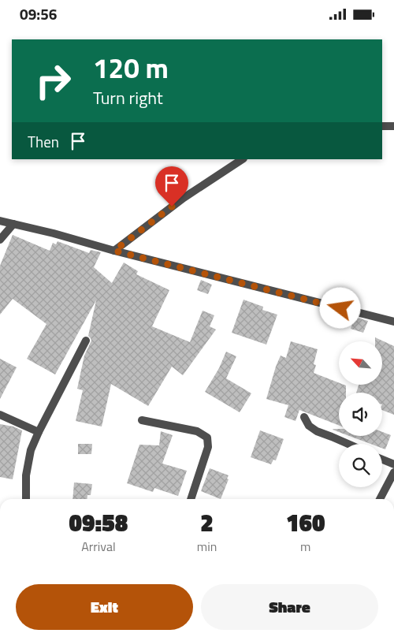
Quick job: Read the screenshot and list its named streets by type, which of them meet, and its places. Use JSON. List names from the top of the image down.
{
  "north": "top left",
  "page": {
    "status": "09:56",
    "turn": ["120 m", "Turn right"],
    "then": "Then",
    "eta": [
      "09:58",
      "Arrival",
      "2",
      "min",
      "160",
      "m"
    ],
    "buttons": ["Exit", "Share"]
  }
}
